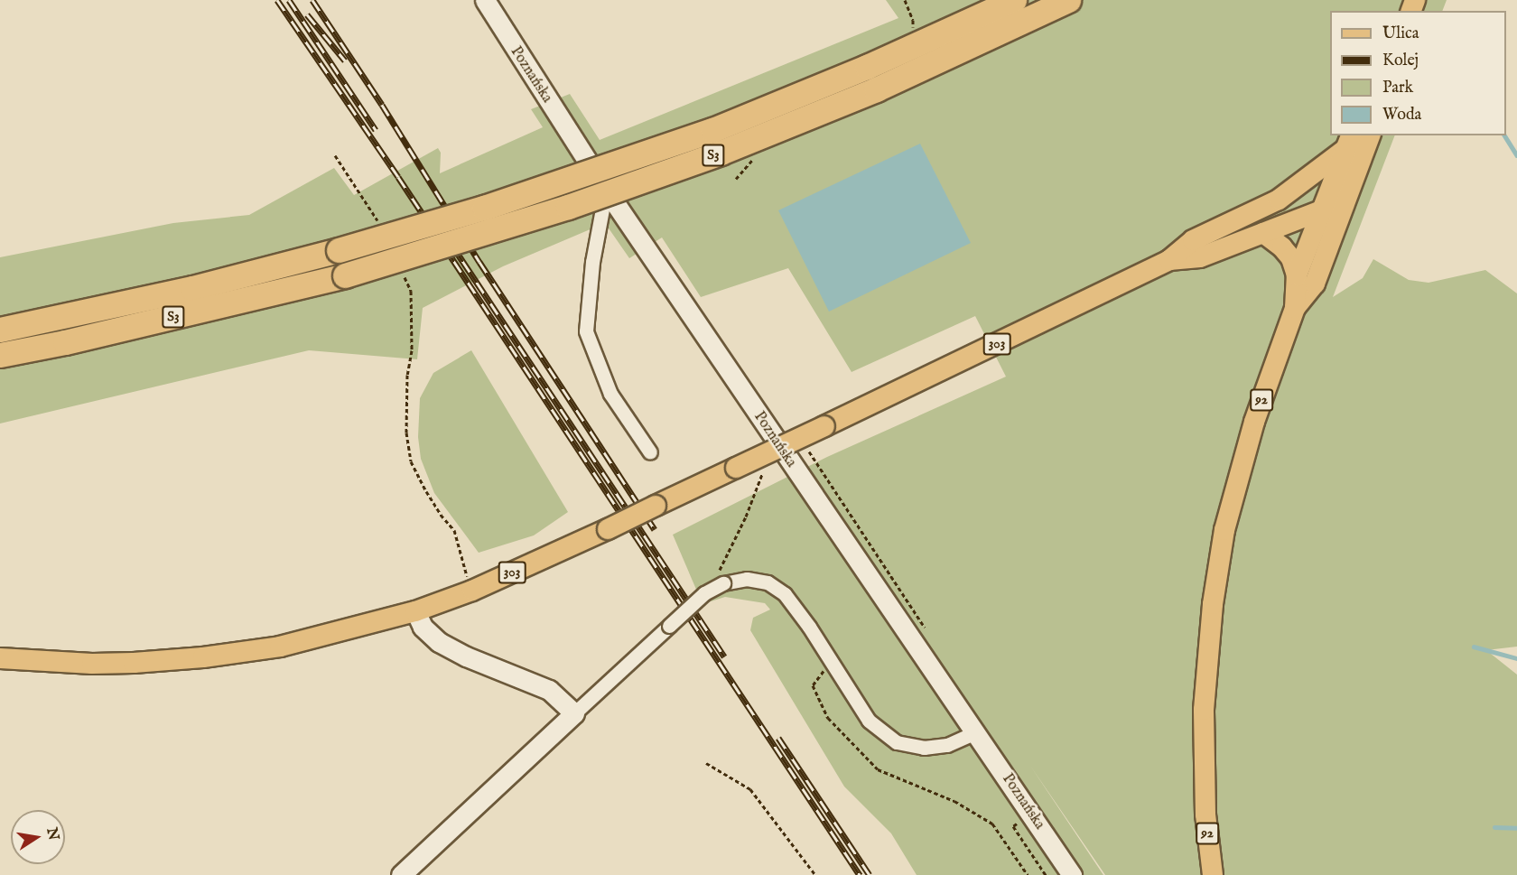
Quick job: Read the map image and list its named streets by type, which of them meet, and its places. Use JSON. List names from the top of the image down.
{
  "streets": {
    "highway": ["S3"],
    "main road": ["303", "92"],
    "street": ["Poznańska"]
  },
  "crossings": [
    ["303", "92"]
  ],
  "legend": [
    "Ulica",
    "Kolej",
    "Park",
    "Woda"
  ],
  "north": "right"
}
